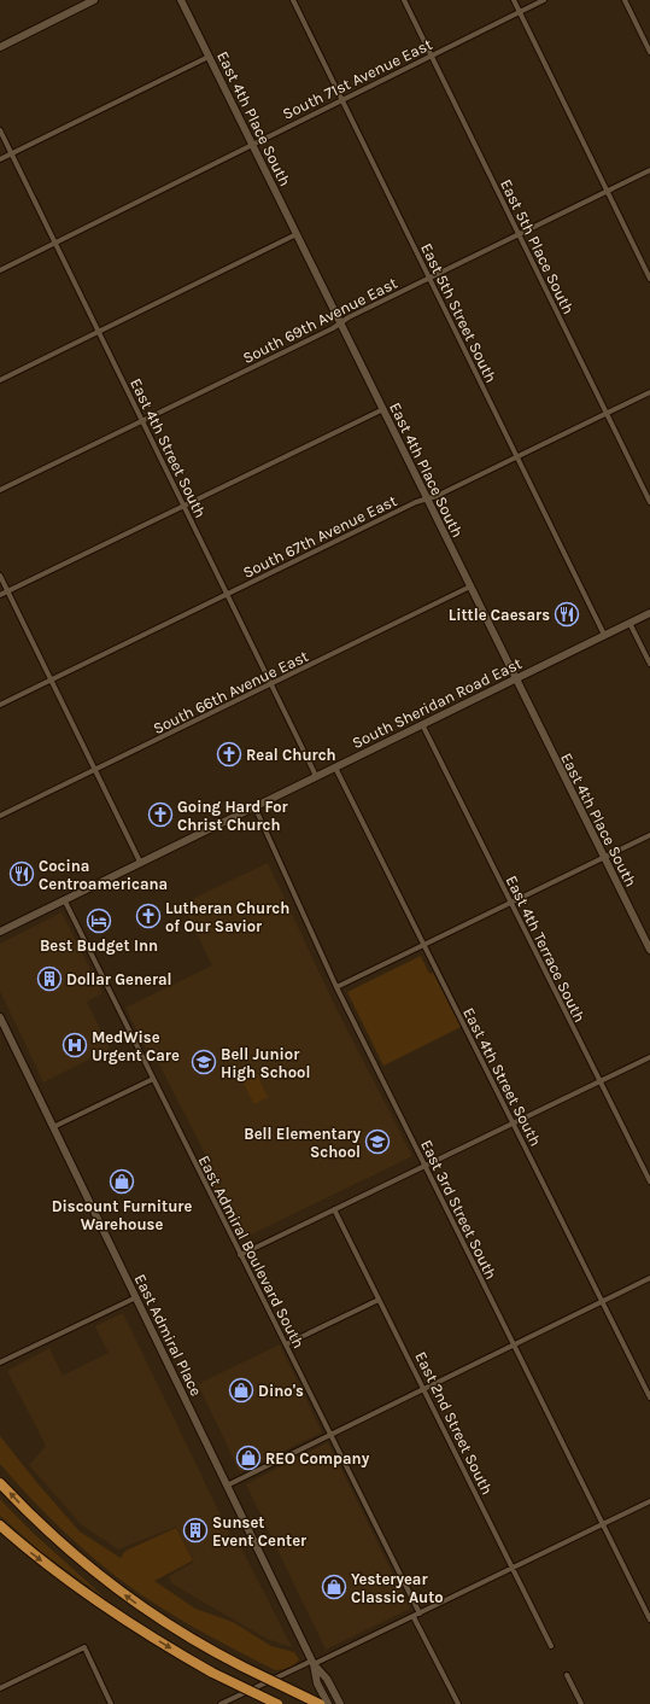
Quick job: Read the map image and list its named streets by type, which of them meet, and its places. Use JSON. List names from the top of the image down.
{
  "streets": {
    "main road": ["East 4th Place South", "South Sheridan Road East", "East Admiral Place"],
    "street": [
      "South 71st Avenue East",
      "East 5th Place South",
      "East 5th Street South",
      "South 69th Avenue East",
      "East 4th Street South",
      "South 67th Avenue East",
      "South 66th Avenue East",
      "East 4th Terrace South",
      "East 3rd Street South",
      "East Admiral Boulevard South",
      "East 2nd Street South"
    ]
  },
  "crossings": [
    ["South 71st Avenue East", "East 4th Place South"],
    ["South 71st Avenue East", "East 5th Place South"],
    ["South 71st Avenue East", "East 5th Street South"],
    ["South 71st Avenue East", "East 4th Street South"],
    ["East 4th Place South", "South 69th Avenue East"],
    ["East 4th Place South", "South 67th Avenue East"],
    ["East 4th Place South", "South 66th Avenue East"],
    ["East 4th Place South", "South Sheridan Road East"],
    ["East 5th Place South", "South 69th Avenue East"],
    ["East 5th Place South", "South 67th Avenue East"],
    ["East 5th Street South", "South 69th Avenue East"],
    ["East 5th Street South", "South 67th Avenue East"],
    ["East 5th Street South", "South Sheridan Road East"],
    ["South 69th Avenue East", "East 4th Street South"],
    ["East 4th Street South", "South 67th Avenue East"],
    ["East 4th Street South", "South 66th Avenue East"],
    ["East 4th Street South", "South Sheridan Road East"],
    ["South Sheridan Road East", "East 4th Terrace South"],
    ["South Sheridan Road East", "East 3rd Street South"],
    ["South Sheridan Road East", "East Admiral Boulevard South"]
  ],
  "places": {
    "restaurant": ["Little Caesars", "Cocina Centroamericana"],
    "church": ["Real Church", "Going Hard For Christ Church", "Lutheran Church of Our Savior"],
    "hotel": ["Best Budget Inn"],
    "building": ["Dollar General", "Sunset Event Center"],
    "hospital": ["MedWise Urgent Care"],
    "school or university": ["Bell Junior High School", "Bell Elementary School"],
    "shop": [
      "Discount Furniture Warehouse",
      "Dino's",
      "REO Company",
      "Yesteryear Classic Auto"
    ]
  }
}
